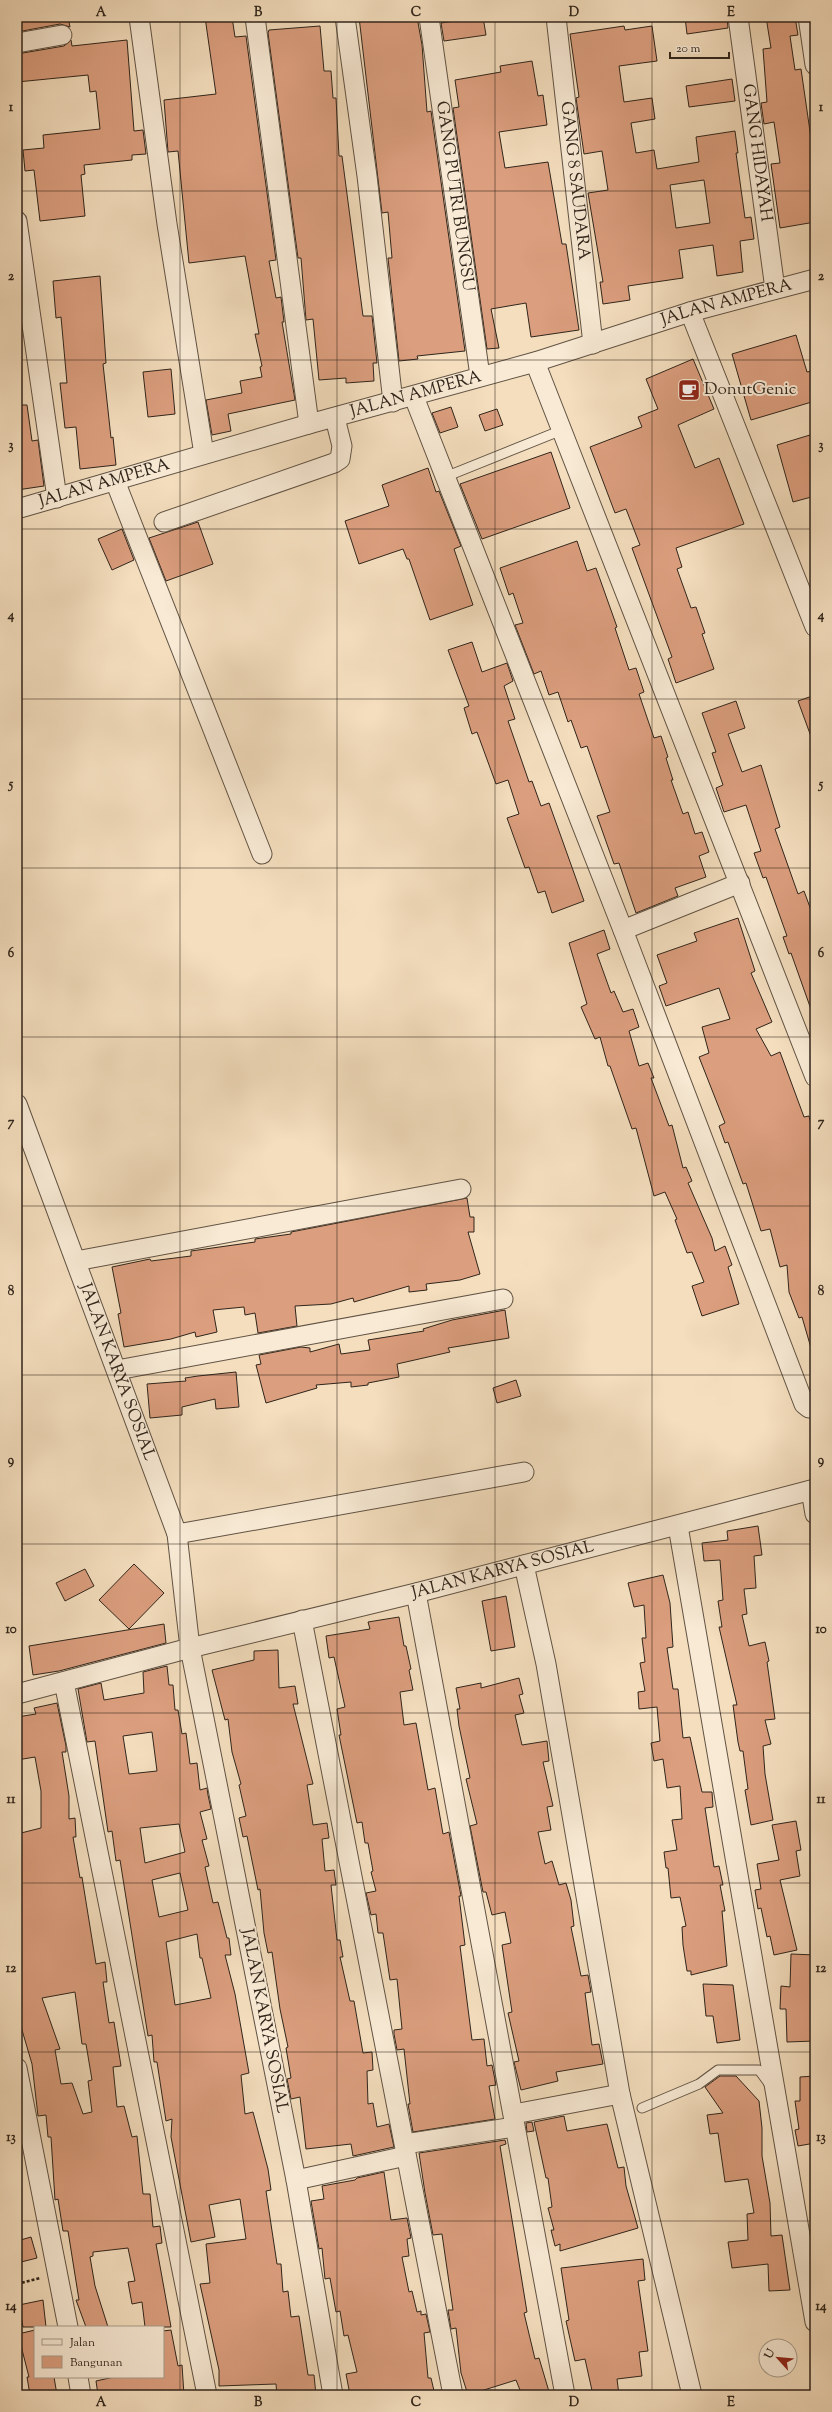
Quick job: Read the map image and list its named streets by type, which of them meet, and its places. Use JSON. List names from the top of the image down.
{
  "streets": {
    "street": [
      "GANG HIDAYAH",
      "GANG 8 SAUDARA",
      "GANG PUTRI BUNGSU",
      "JALAN AMPERA",
      "JALAN KARYA SOSIAL"
    ]
  },
  "crossings": [
    ["GANG HIDAYAH", "JALAN AMPERA"],
    ["GANG 8 SAUDARA", "JALAN AMPERA"],
    ["GANG PUTRI BUNGSU", "JALAN AMPERA"]
  ],
  "places": {
    "cafe": ["DonutGenic"]
  },
  "legend": ["Jalan", "Bangunan"],
  "scale_bar": "20 m",
  "north": "top left",
  "grid": {
    "columns": [
      "A",
      "B",
      "C",
      "D",
      "E"
    ],
    "rows": [
      "1",
      "2",
      "3",
      "4",
      "5",
      "6",
      "7",
      "8",
      "9",
      "10",
      "11",
      "12",
      "13",
      "14"
    ]
  }
}
